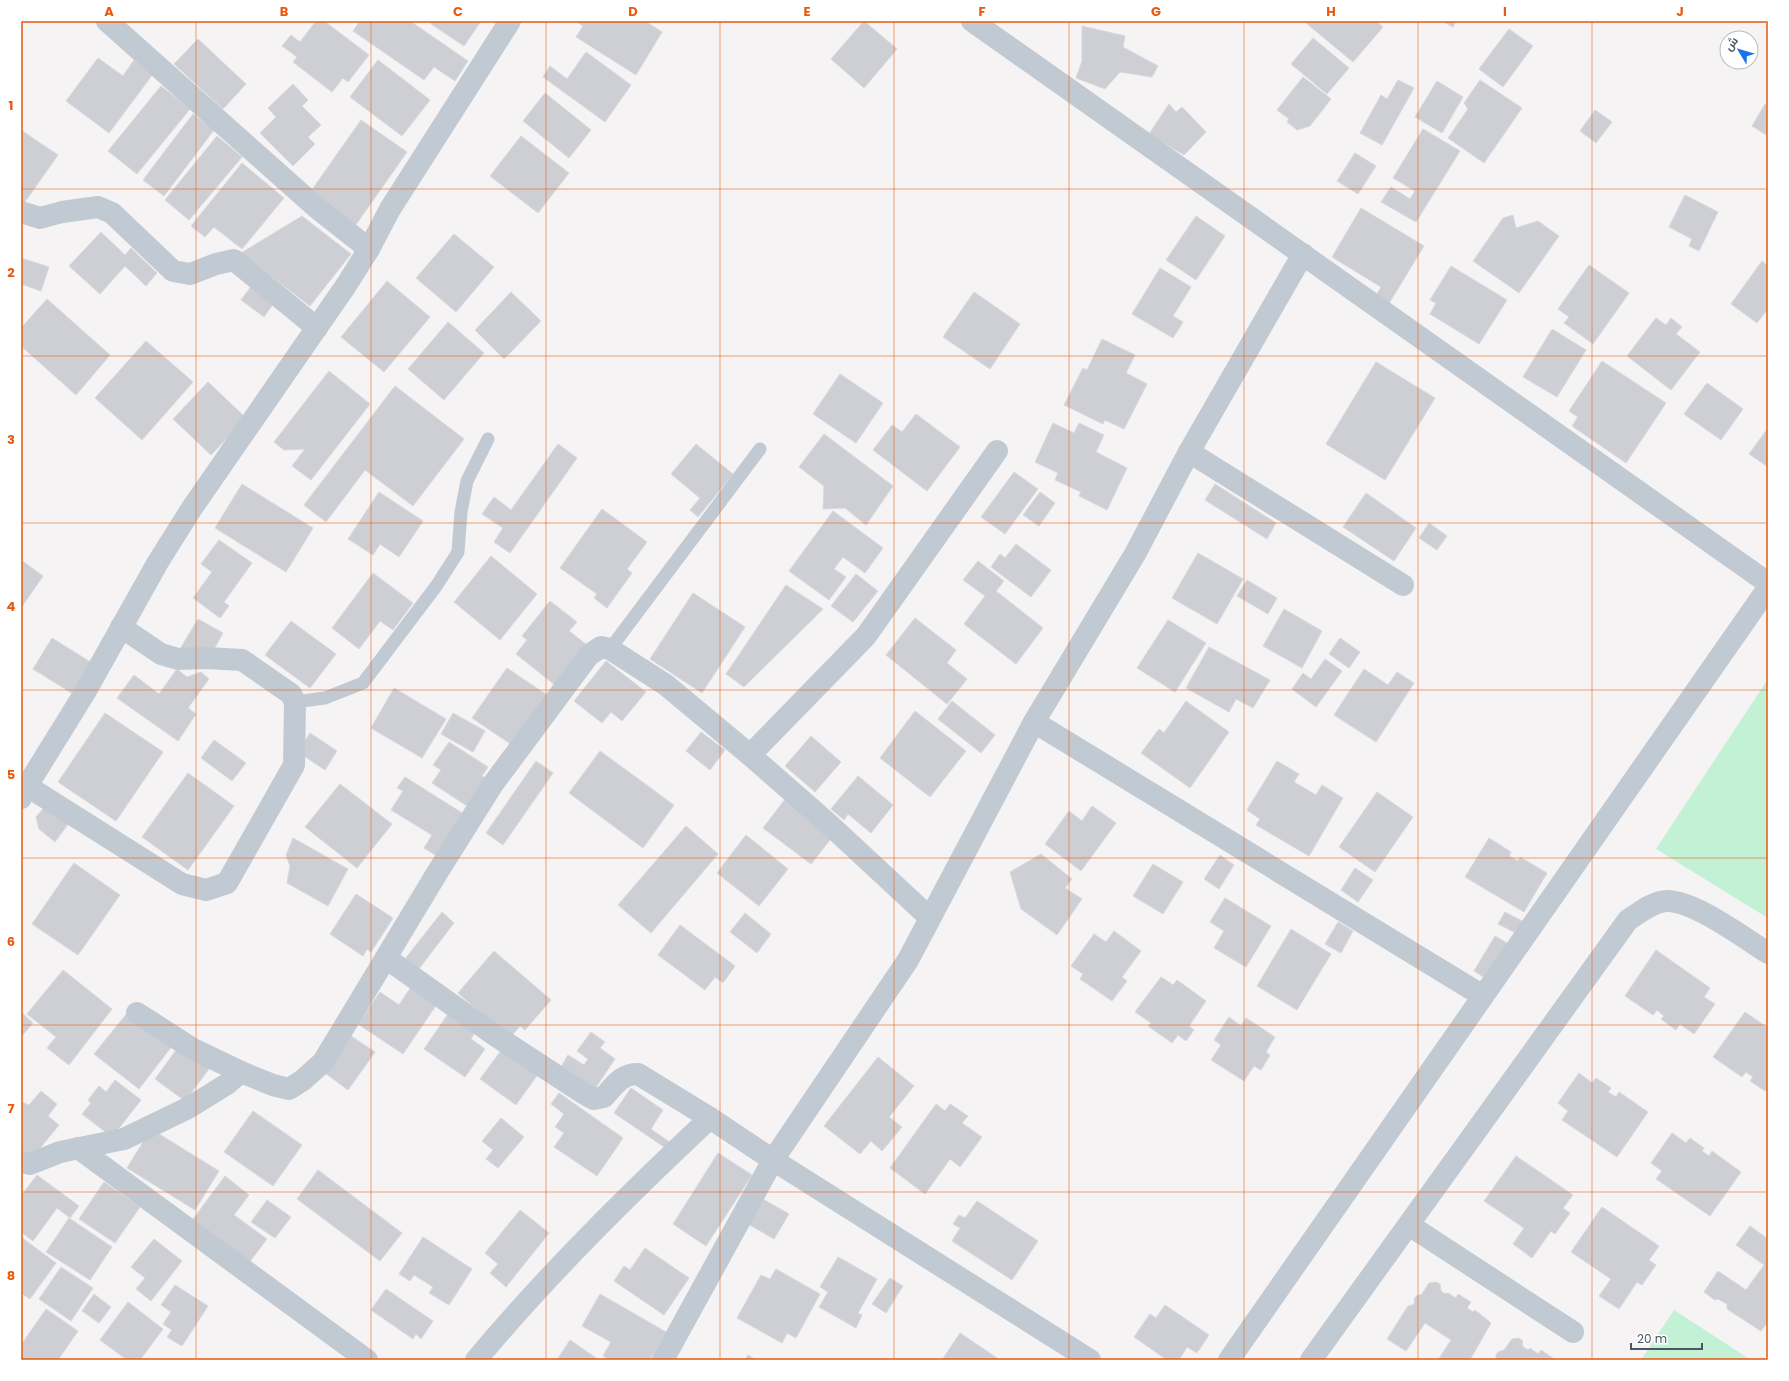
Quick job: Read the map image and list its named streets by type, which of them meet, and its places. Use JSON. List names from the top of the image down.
{
  "scale_bar": "20 m",
  "north": "top left",
  "grid": {
    "columns": [
      "A",
      "B",
      "C",
      "D",
      "E",
      "F",
      "G",
      "H",
      "I",
      "J"
    ],
    "rows": [
      "1",
      "2",
      "3",
      "4",
      "5",
      "6",
      "7",
      "8"
    ]
  }
}
